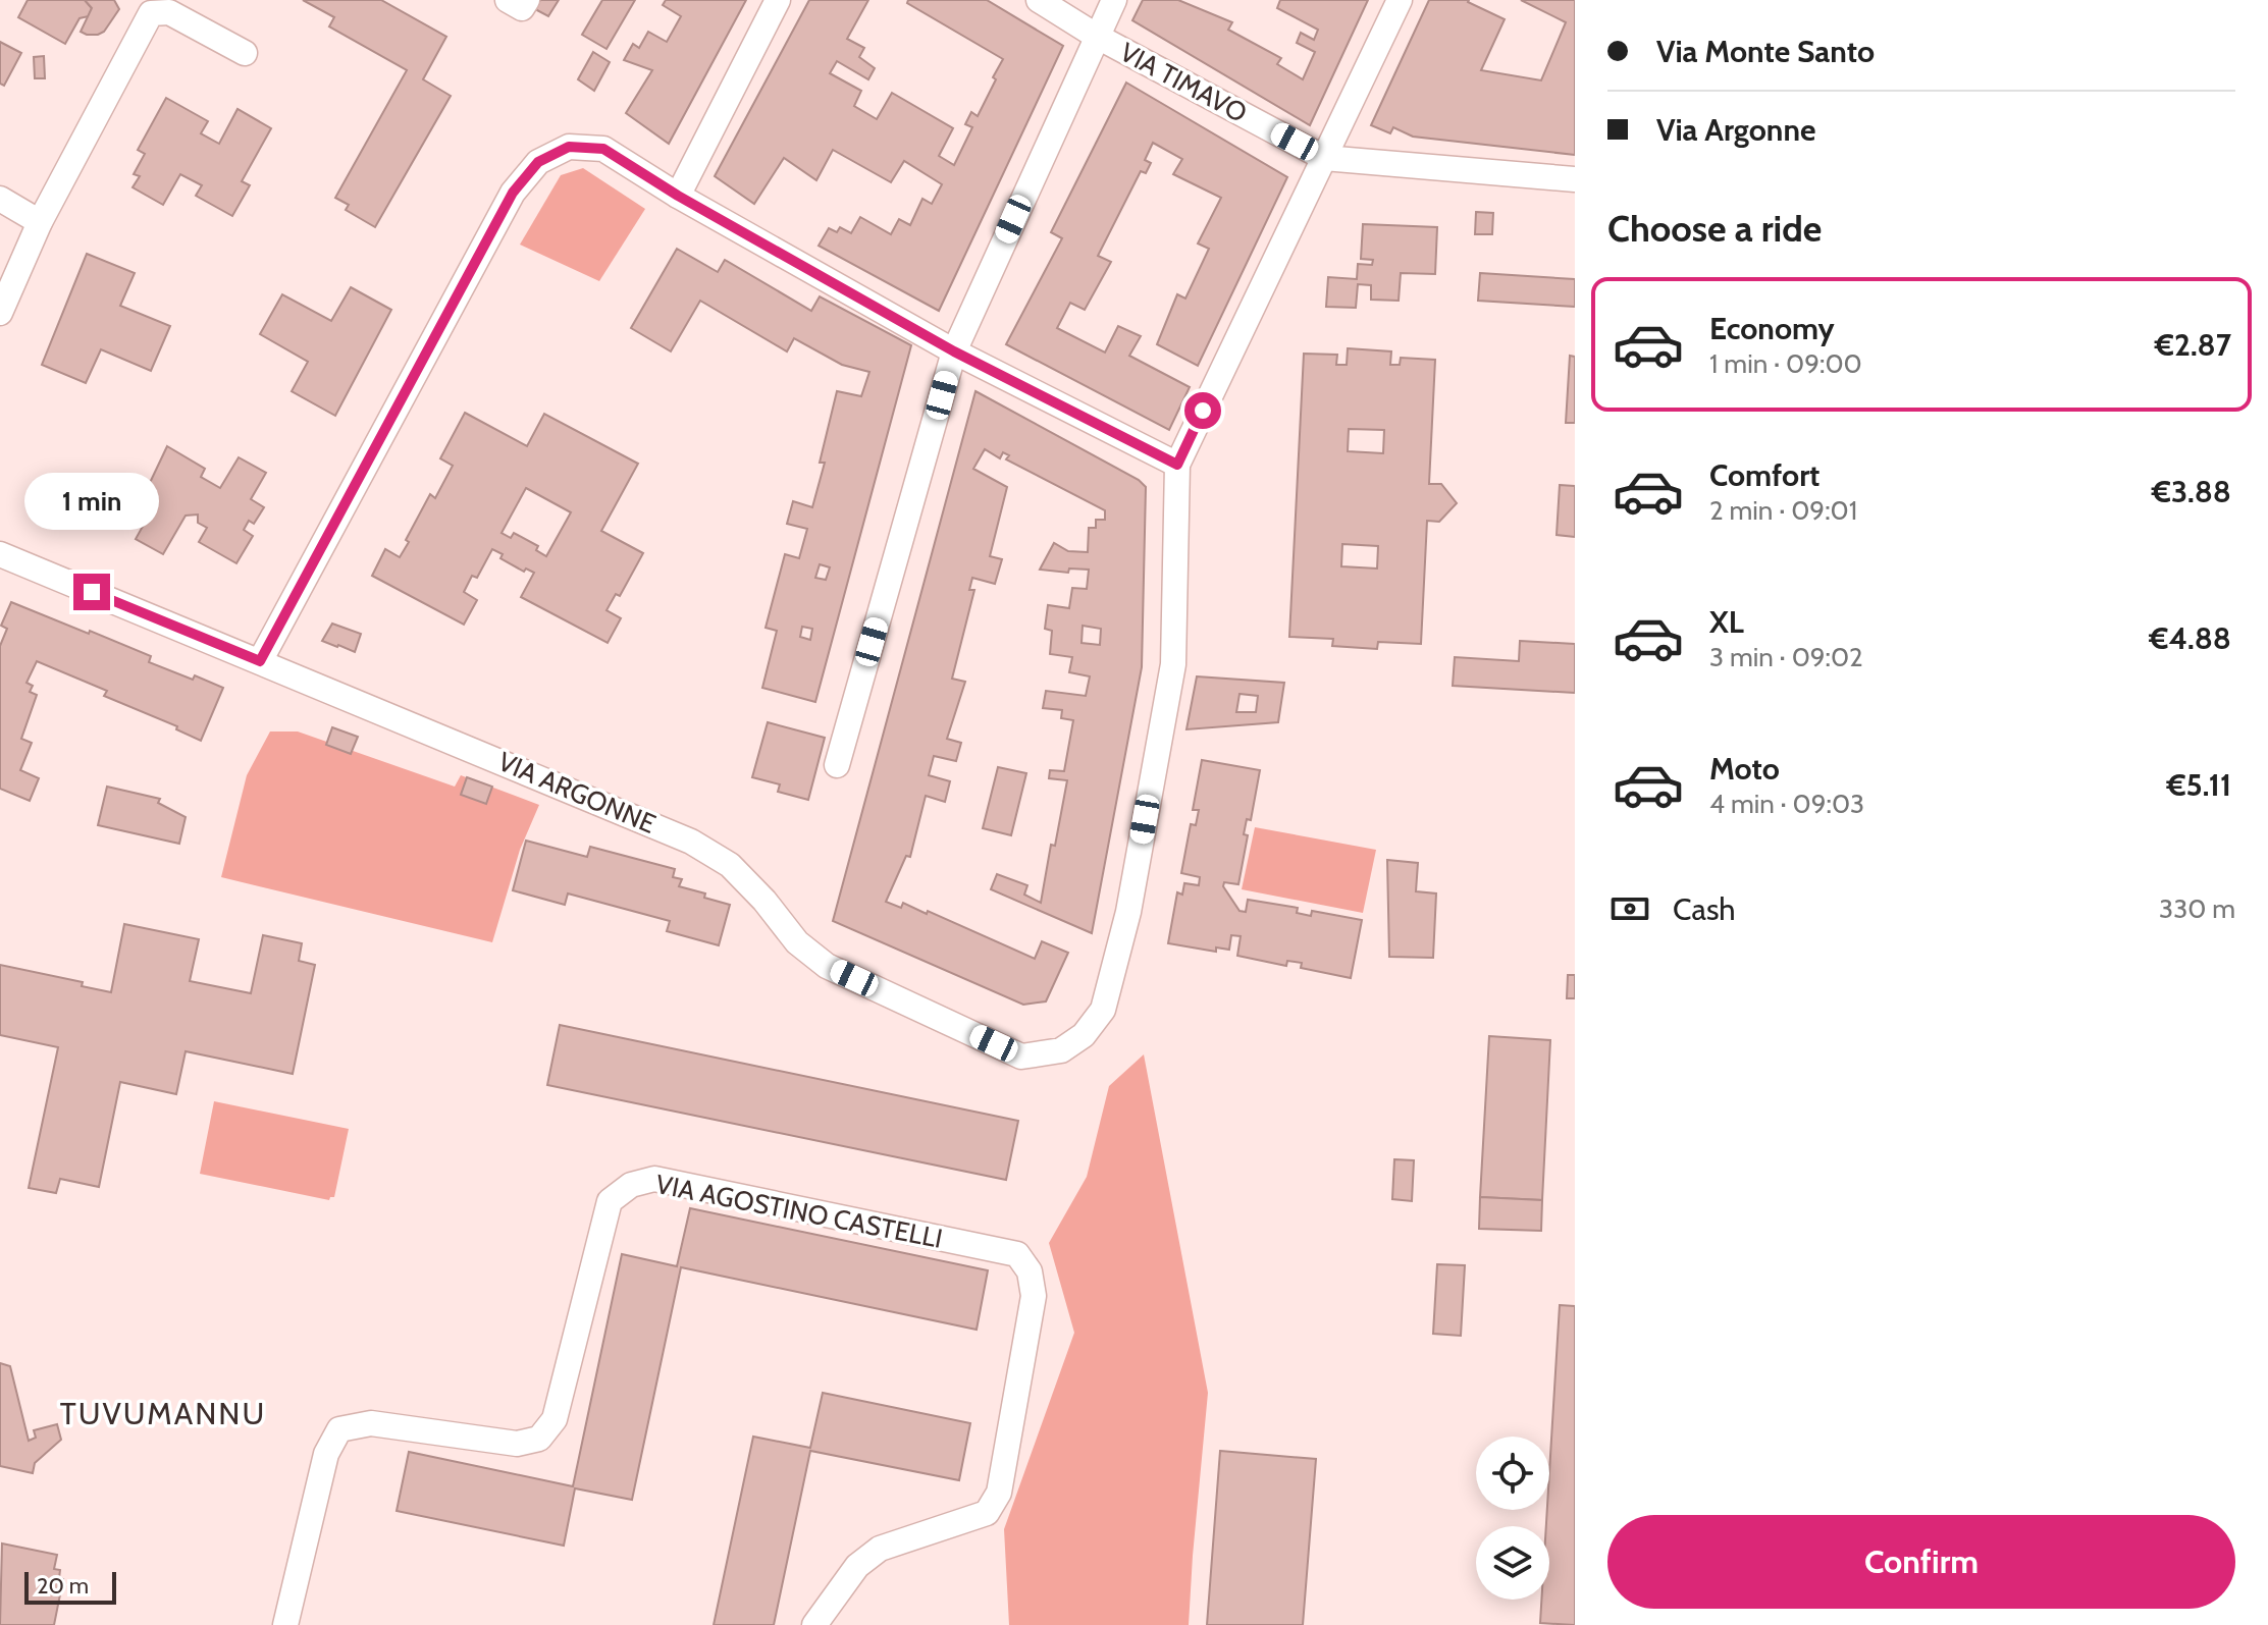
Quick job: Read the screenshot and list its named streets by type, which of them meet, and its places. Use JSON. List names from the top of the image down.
{
  "streets": {
    "street": ["VIA TIMAVO", "VIA ARGONNE", "VIA AGOSTINO CASTELLI"]
  },
  "districts": ["TUVUMANNU"],
  "scale_bar": "20 m",
  "page": {
    "banner": ["Via Monte Santo", "Via Argonne"],
    "heading": "Choose a ride",
    "list": [
      {
        "name": "Economy",
        "note": "1 min · 09:00",
        "value": "€2.87"
      },
      {
        "name": "Comfort",
        "note": "2 min · 09:01",
        "value": "€3.88"
      },
      {
        "name": "XL",
        "note": "3 min · 09:02",
        "value": "€4.88"
      },
      {
        "name": "Moto",
        "note": "4 min · 09:03",
        "value": "€5.11"
      }
    ],
    "bubble": "1 min",
    "pay": ["Cash", "330 m"],
    "buttons": "Confirm",
    "scale": "20 m"
  }
}
